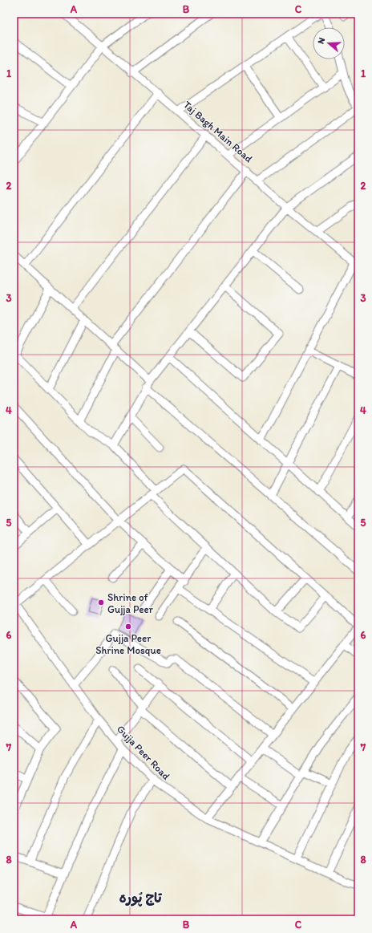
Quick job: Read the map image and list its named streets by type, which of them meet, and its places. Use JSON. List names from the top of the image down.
{
  "streets": {
    "street": ["Taj Bagh Main Road", "Gujja Peer Road"]
  },
  "districts": ["تاج پُورہ"],
  "places": ["Shrine of Gujja Peer", "Gujja Peer Shrine Mosque"],
  "north": "left",
  "grid": {
    "columns": ["A", "B", "C"],
    "rows": [
      "1",
      "2",
      "3",
      "4",
      "5",
      "6",
      "7",
      "8"
    ]
  }
}
